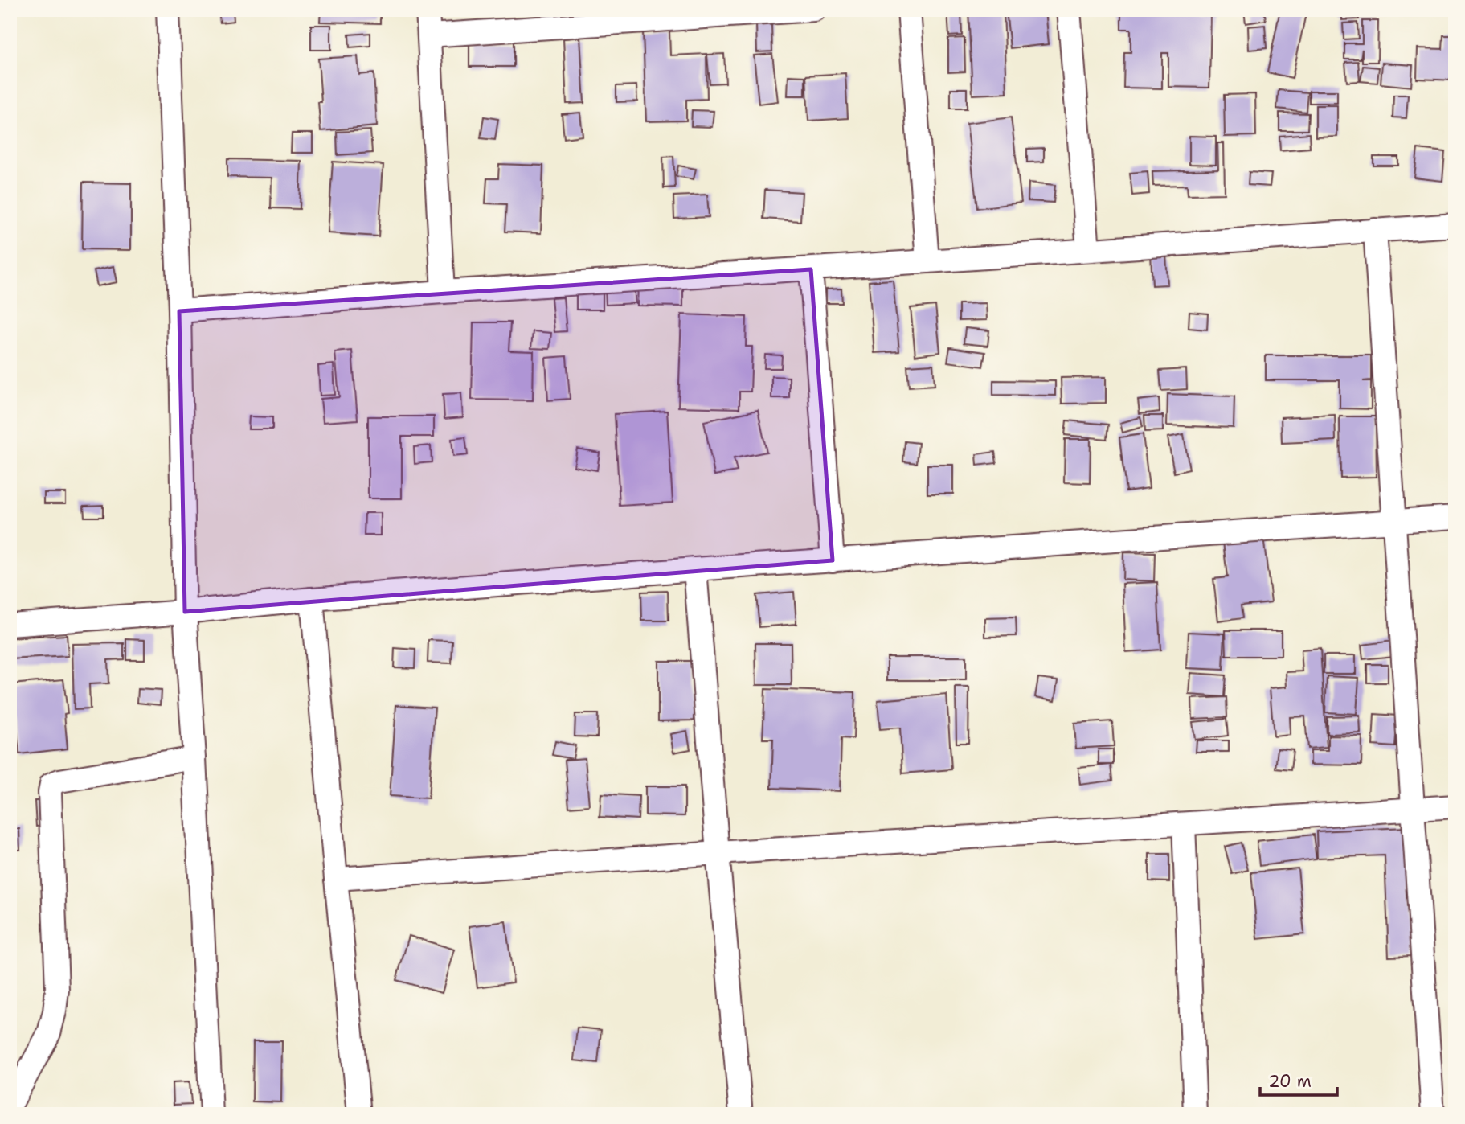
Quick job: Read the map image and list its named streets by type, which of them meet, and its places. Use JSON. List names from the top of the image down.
{
  "scale_bar": "20 m"
}
